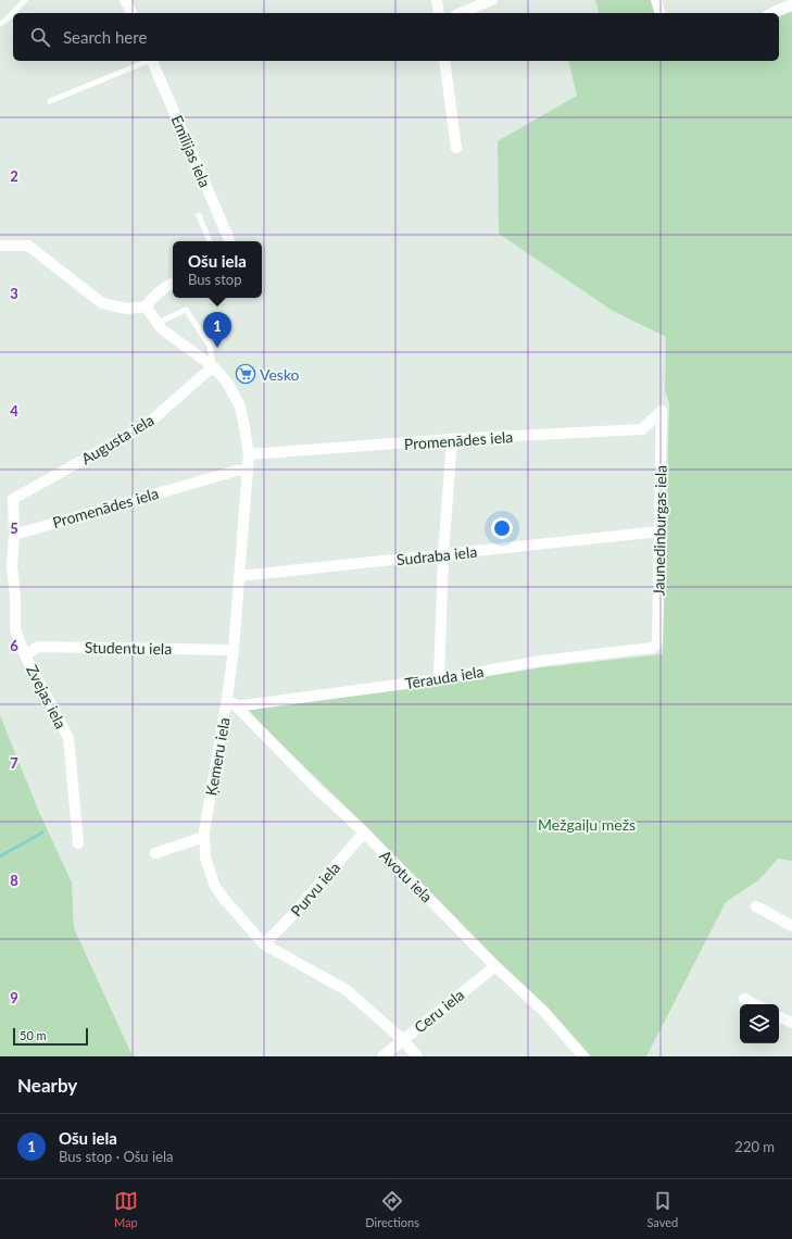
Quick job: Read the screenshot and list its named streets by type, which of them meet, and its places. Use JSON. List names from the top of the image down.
{
  "streets": {
    "street": [
      "Emīlijas iela",
      "Augusta iela",
      "Promenādes iela",
      "Jaunedinburgas iela",
      "Sudraba iela",
      "Studentu iela",
      "Tērauda iela",
      "Zvejas iela",
      "Ķemeru iela",
      "Avotu iela",
      "Purvu iela",
      "Ceru iela"
    ]
  },
  "crossings": [
    ["Augusta iela", "Zvejas iela"],
    ["Augusta iela", "Ķemeru iela"],
    ["Promenādes iela", "Jaunedinburgas iela"],
    ["Promenādes iela", "Zvejas iela"],
    ["Promenādes iela", "Ķemeru iela"],
    ["Jaunedinburgas iela", "Sudraba iela"],
    ["Jaunedinburgas iela", "Tērauda iela"],
    ["Sudraba iela", "Ķemeru iela"],
    ["Studentu iela", "Zvejas iela"],
    ["Studentu iela", "Ķemeru iela"],
    ["Tērauda iela", "Avotu iela"],
    ["Ķemeru iela", "Avotu iela"],
    ["Ķemeru iela", "Purvu iela"],
    ["Ķemeru iela", "Ceru iela"],
    ["Avotu iela", "Purvu iela"],
    ["Avotu iela", "Ceru iela"]
  ],
  "parks": ["Mežgaiļu mežs"],
  "places": {
    "supermarket": ["Vesko"]
  },
  "scale_bar": "50 m",
  "page": {
    "search": "Search here",
    "popup": ["Ošu iela", "Bus stop"],
    "pins": "1",
    "scale": "50 m",
    "heading": "Nearby",
    "list": [
      {
        "mark": "1",
        "name": "Ošu iela",
        "note": "Bus stop · Ošu iela",
        "value": "220 m"
      }
    ],
    "nav": ["Map", "Directions", "Saved"]
  },
  "grid": {
    "rows": [
      "2",
      "3",
      "4",
      "5",
      "6",
      "7",
      "8",
      "9"
    ]
  }
}
